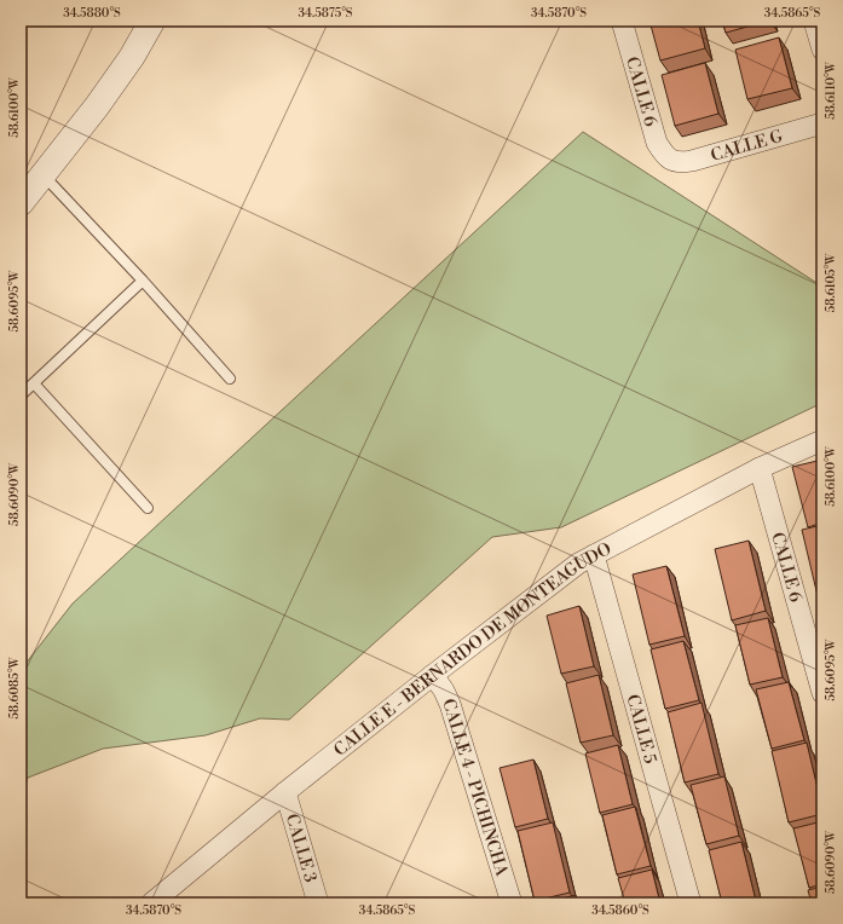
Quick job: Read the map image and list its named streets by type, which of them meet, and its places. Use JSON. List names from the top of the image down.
{
  "streets": {
    "street": [
      "CALLE 6",
      "CALLE G",
      "CALLE E - BERNARDO DE MONTEAGUDO",
      "CALLE 5",
      "CALLE 4 - PICHINCHA",
      "CALLE 3"
    ]
  },
  "crossings": [
    ["CALLE 6", "CALLE G"],
    ["CALLE 6", "CALLE E - BERNARDO DE MONTEAGUDO"],
    ["CALLE E - BERNARDO DE MONTEAGUDO", "CALLE 5"],
    ["CALLE E - BERNARDO DE MONTEAGUDO", "CALLE 4 - PICHINCHA"],
    ["CALLE E - BERNARDO DE MONTEAGUDO", "CALLE 3"]
  ],
  "coordinates": [
    "34.5880°S",
    "34.5875°S",
    "34.5870°S",
    "34.5865°S",
    "58.6110°W",
    "58.6100°W",
    "58.6105°W",
    "58.6095°W",
    "58.6090°W",
    "58.6085°W",
    "34.5860°S"
  ]
}
